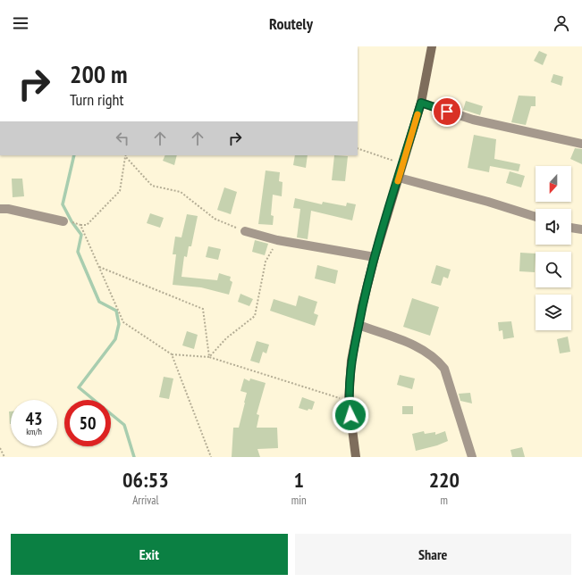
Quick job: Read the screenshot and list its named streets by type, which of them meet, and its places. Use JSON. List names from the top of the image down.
{
  "north": "bottom",
  "page": {
    "header": "Routely",
    "turn": ["200 m", "Turn right"],
    "speed": "43 km/h",
    "limit": "50",
    "eta": [
      "06:53",
      "Arrival",
      "1",
      "min",
      "220",
      "m"
    ],
    "buttons": ["Exit", "Share"]
  }
}
